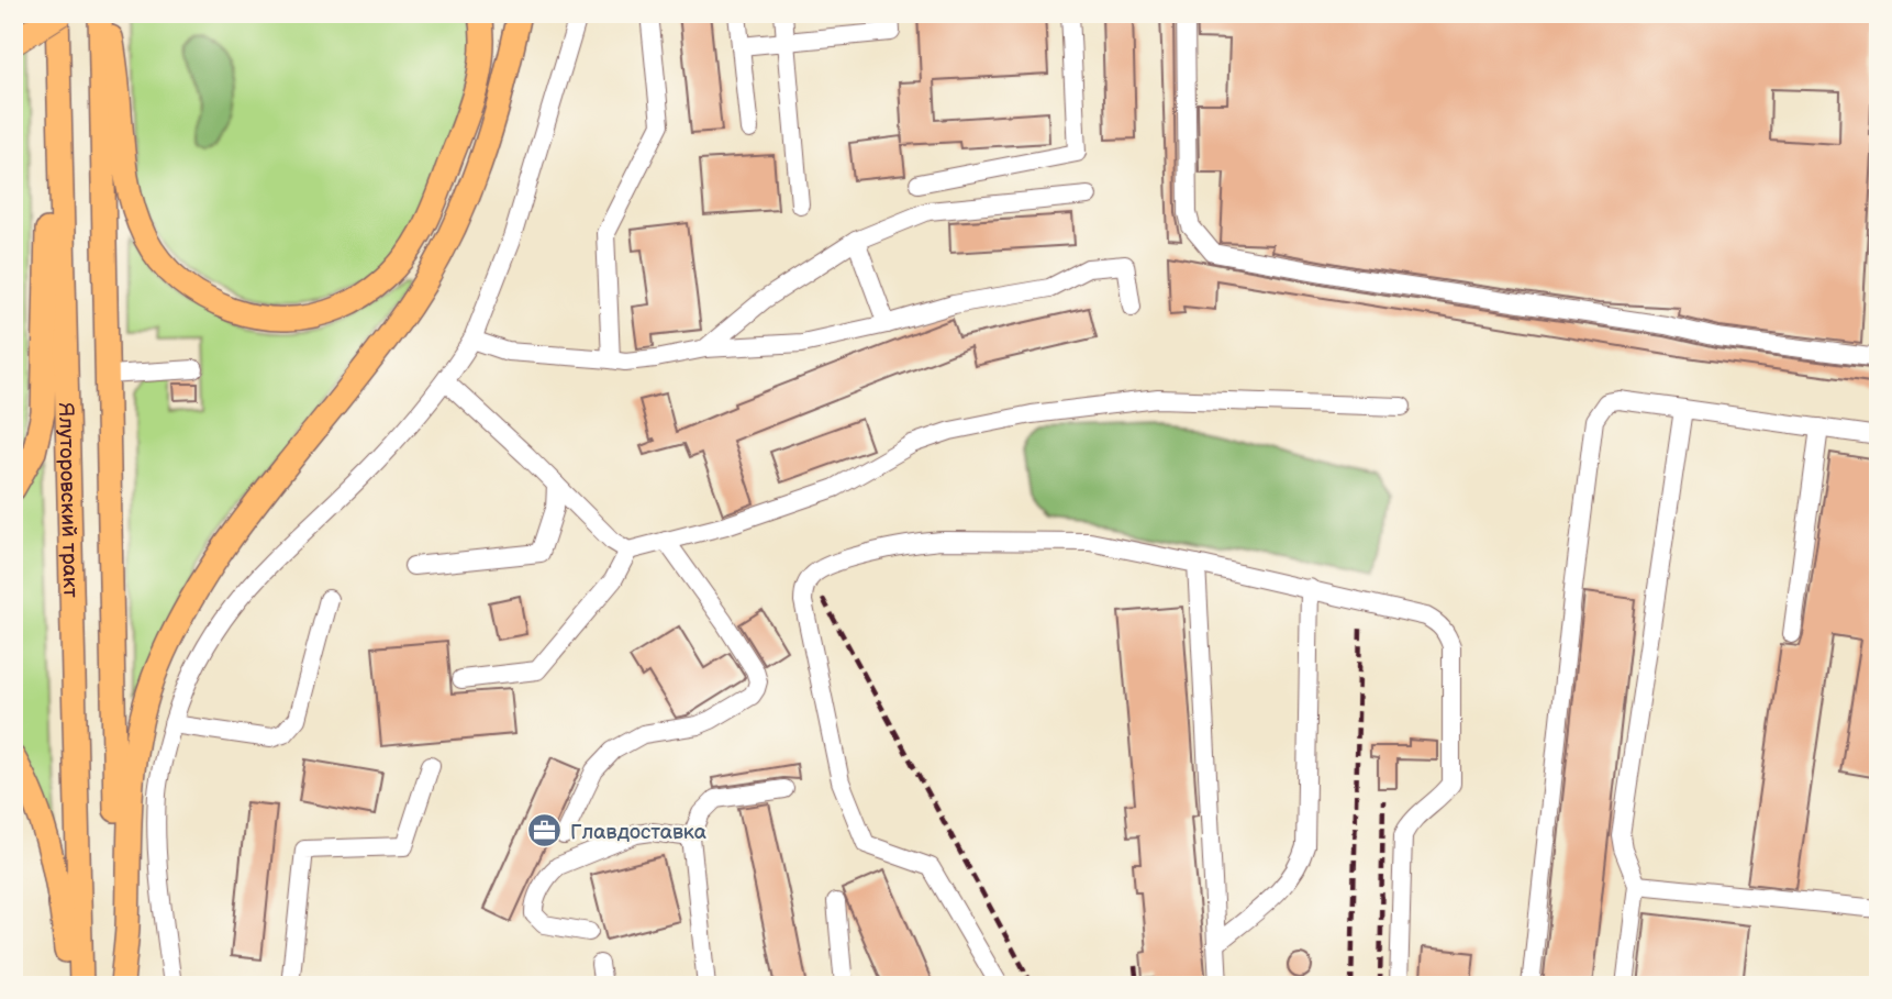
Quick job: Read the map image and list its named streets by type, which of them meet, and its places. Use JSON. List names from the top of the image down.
{
  "streets": {
    "main road": ["Ялуторовский тракт"]
  },
  "places": {
    "office": ["Главдоставка"]
  }
}
